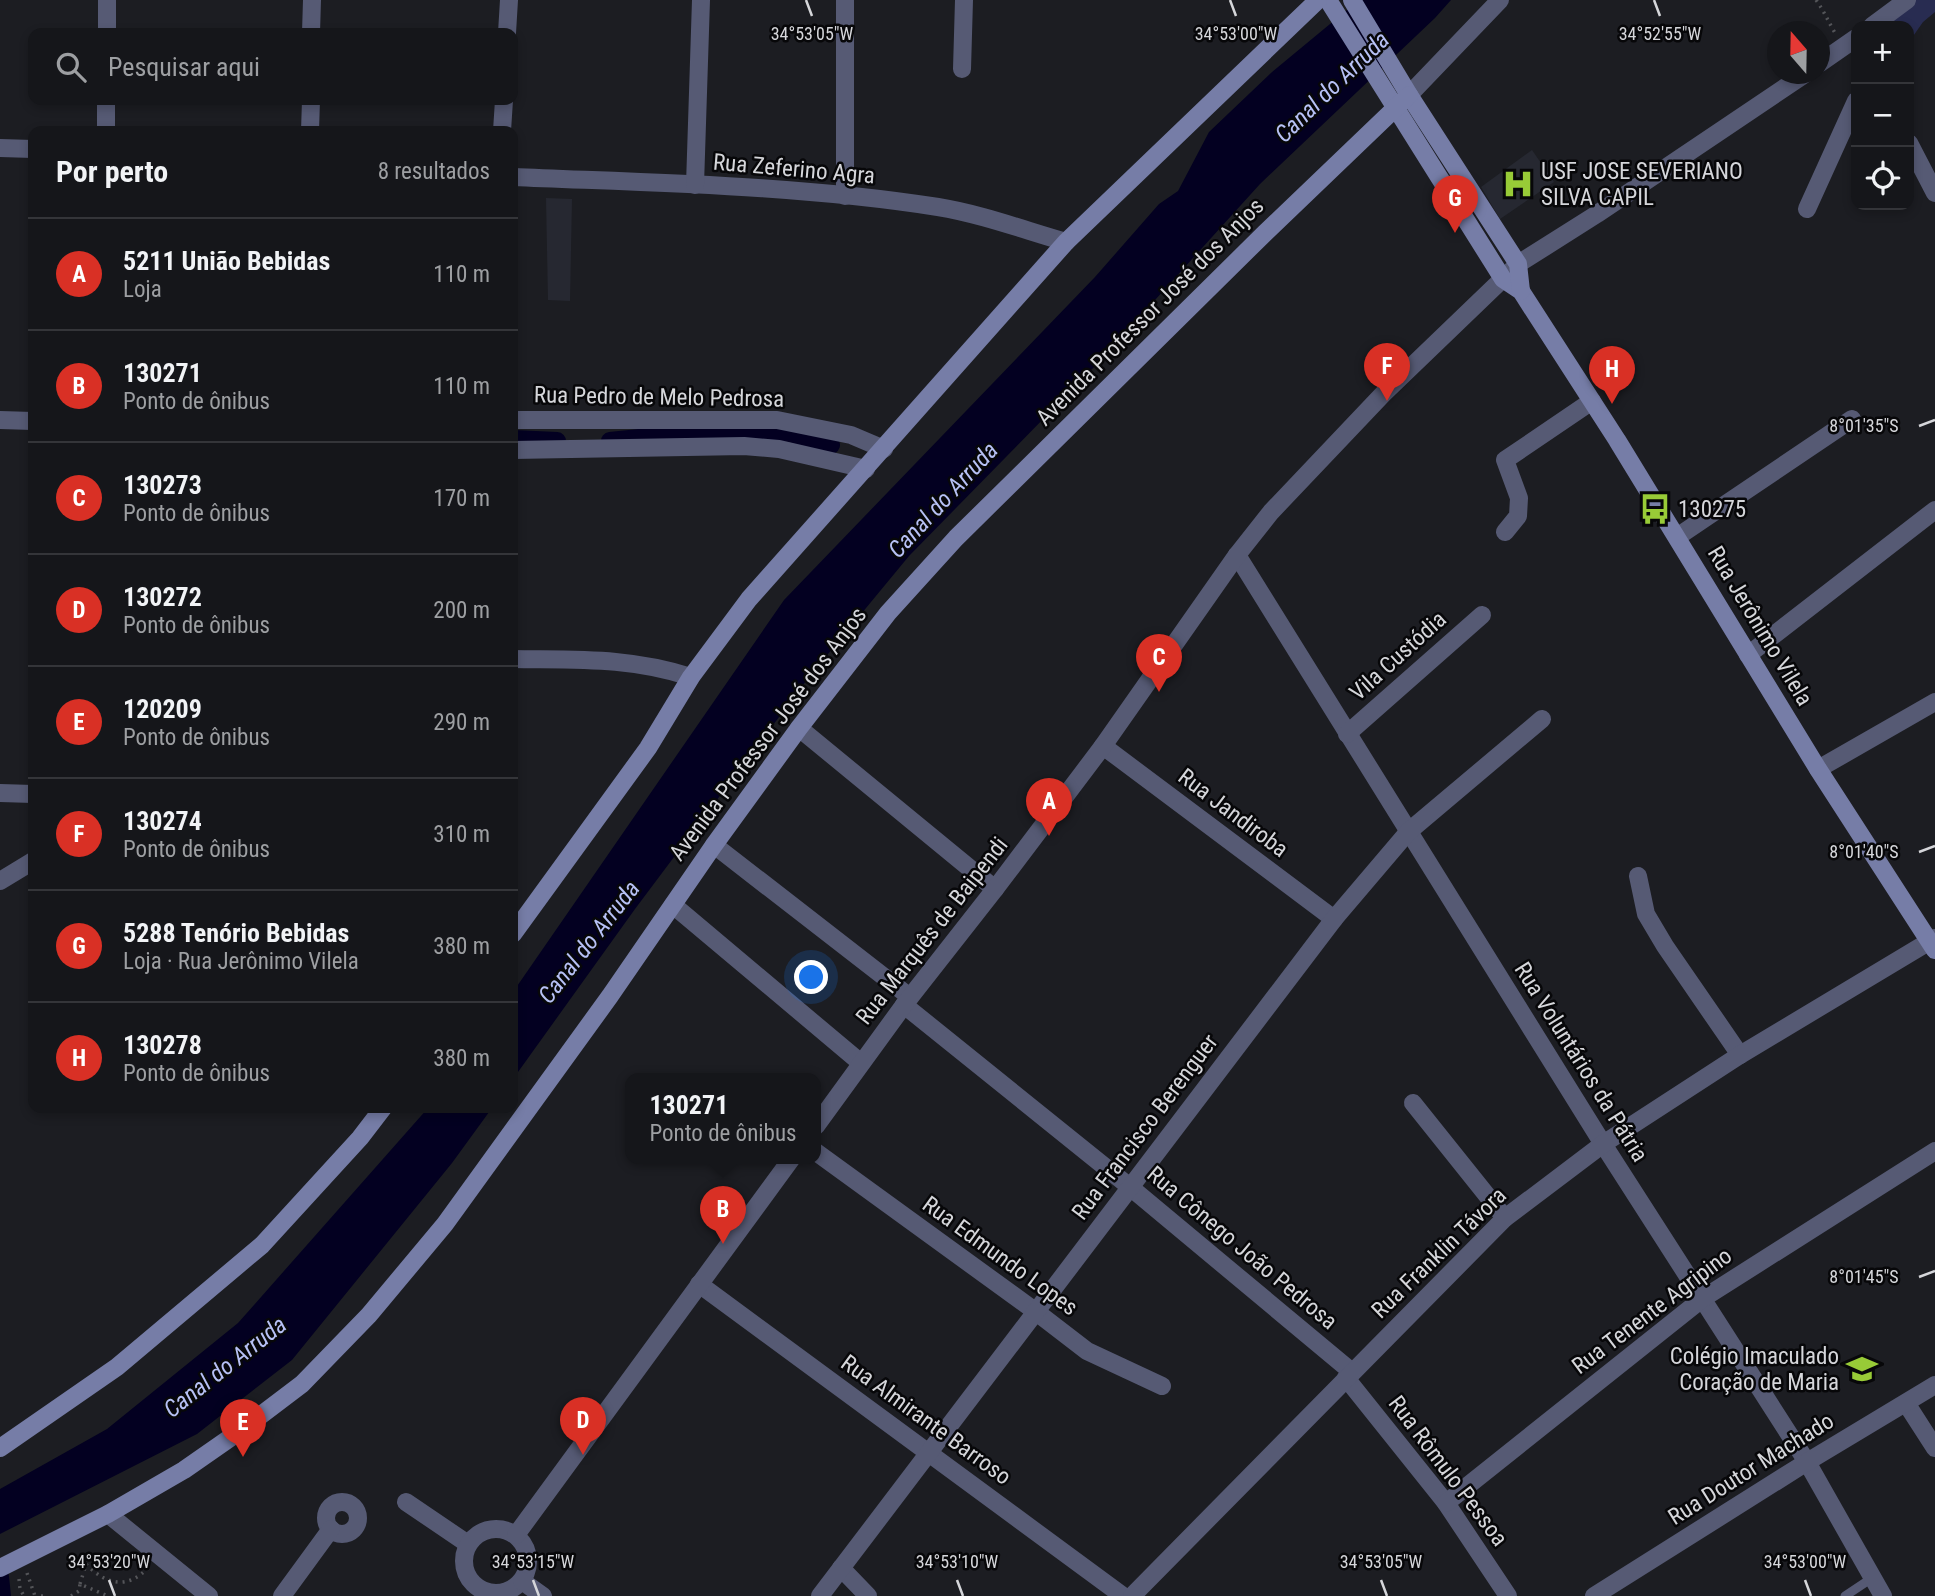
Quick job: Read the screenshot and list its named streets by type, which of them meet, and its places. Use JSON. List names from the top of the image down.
{
  "streets": {
    "main road": ["Avenida Professor José dos Anjos", "Rua Jerônimo Vilela"],
    "street": [
      "Rua Zeferino Agra",
      "Rua Pedro de Melo Pedrosa",
      "Vila Custódia",
      "Rua Jandiroba",
      "Rua Marquês de Baipendi",
      "Rua Voluntários da Pátria",
      "Rua Francisco Berenguer",
      "Rua Cônego João Pedrosa",
      "Rua Franklin Távora",
      "Rua Edmundo Lopes",
      "Rua Tenente Agripino",
      "Rua Almirante Barroso",
      "Rua Doutor Machado",
      "Rua Rômulo Pessoa"
    ]
  },
  "crossings": [
    ["Avenida Professor José dos Anjos", "Rua Jerônimo Vilela"],
    ["Avenida Professor José dos Anjos", "Rua Cônego João Pedrosa"],
    ["Rua Jerônimo Vilela", "Rua Marquês de Baipendi"],
    ["Rua Jerônimo Vilela", "Rua Franklin Távora"],
    ["Vila Custódia", "Rua Voluntários da Pátria"],
    ["Rua Jandiroba", "Rua Marquês de Baipendi"],
    ["Rua Jandiroba", "Rua Francisco Berenguer"],
    ["Rua Marquês de Baipendi", "Rua Voluntários da Pátria"],
    ["Rua Marquês de Baipendi", "Rua Cônego João Pedrosa"],
    ["Rua Voluntários da Pátria", "Rua Francisco Berenguer"],
    ["Rua Voluntários da Pátria", "Rua Franklin Távora"],
    ["Rua Voluntários da Pátria", "Rua Tenente Agripino"],
    ["Rua Voluntários da Pátria", "Rua Doutor Machado"],
    ["Rua Francisco Berenguer", "Rua Cônego João Pedrosa"],
    ["Rua Francisco Berenguer", "Rua Edmundo Lopes"],
    ["Rua Francisco Berenguer", "Rua Almirante Barroso"],
    ["Rua Cônego João Pedrosa", "Rua Franklin Távora"],
    ["Rua Cônego João Pedrosa", "Rua Rômulo Pessoa"],
    ["Rua Franklin Távora", "Rua Rômulo Pessoa"],
    ["Rua Tenente Agripino", "Rua Rômulo Pessoa"]
  ],
  "water": ["Canal do Arruda"],
  "places": {
    "hospital": ["USF JOSE SEVERIANO SILVA CAPIL"],
    "bus stop": ["130275"],
    "school or university": ["Colégio Imaculado Coração de Maria"]
  },
  "north": "top",
  "page": {
    "map_buttons": ["+", "−"],
    "search": "Pesquisar aqui",
    "heading": ["Por perto", "8 resultados"],
    "pins": [
      "G",
      "F",
      "H",
      "C",
      "A",
      "B",
      "D",
      "E"
    ],
    "list": [
      {
        "mark": "A",
        "name": "5211 União Bebidas",
        "note": "Loja",
        "value": "110 m"
      },
      {
        "mark": "B",
        "name": "130271",
        "note": "Ponto de ônibus",
        "value": "110 m"
      },
      {
        "mark": "C",
        "name": "130273",
        "note": "Ponto de ônibus",
        "value": "170 m"
      },
      {
        "mark": "D",
        "name": "130272",
        "note": "Ponto de ônibus",
        "value": "200 m"
      },
      {
        "mark": "E",
        "name": "120209",
        "note": "Ponto de ônibus",
        "value": "290 m"
      },
      {
        "mark": "F",
        "name": "130274",
        "note": "Ponto de ônibus",
        "value": "310 m"
      },
      {
        "mark": "G",
        "name": "5288 Tenório Bebidas",
        "note": "Loja · Rua Jerônimo Vilela",
        "value": "380 m"
      },
      {
        "mark": "H",
        "name": "130278",
        "note": "Ponto de ônibus",
        "value": "380 m"
      }
    ],
    "popup": ["130271", "Ponto de ônibus"]
  },
  "coordinates": [
    "34°53'05\"W",
    "34°53'00\"W",
    "34°52'55\"W",
    "8°01'35\"S",
    "8°01'40\"S",
    "8°01'45\"S",
    "34°53'20\"W",
    "34°53'15\"W",
    "34°53'10\"W"
  ]
}
